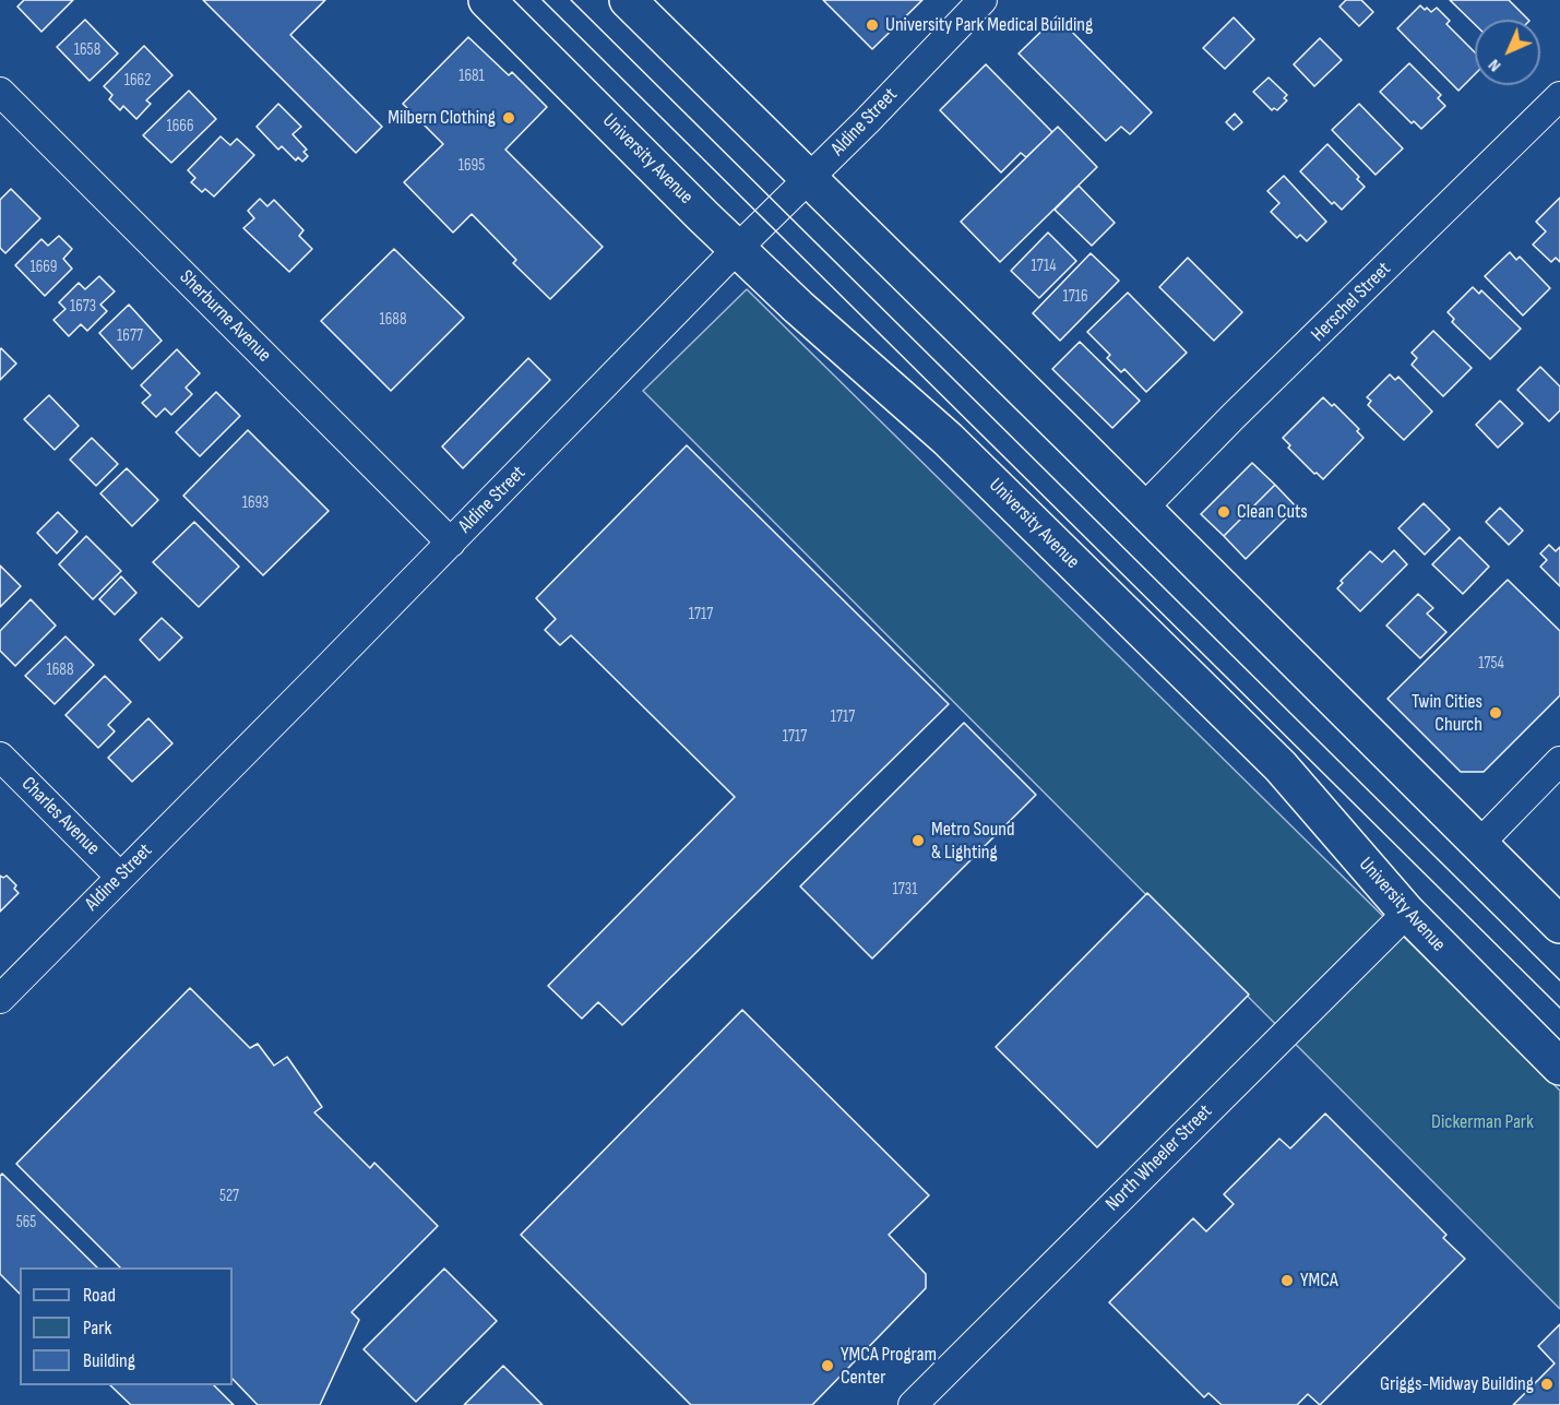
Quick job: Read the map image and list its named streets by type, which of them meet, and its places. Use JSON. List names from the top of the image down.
{
  "streets": {
    "main road": ["University Avenue"],
    "street": [
      "Aldine Street",
      "Herschel Street",
      "Sherburne Avenue",
      "Charles Avenue",
      "North Wheeler Street"
    ]
  },
  "crossings": [
    ["Aldine Street", "University Avenue"],
    ["Aldine Street", "Sherburne Avenue"],
    ["Aldine Street", "Charles Avenue"],
    ["University Avenue", "North Wheeler Street"]
  ],
  "parks": ["Dickerman Park"],
  "places": [
    "University Park Medical Building",
    "Milbern Clothing",
    "Clean Cuts",
    "Twin Cities Church",
    "Metro Sound & Lighting",
    "YMCA",
    "YMCA Program Center",
    "Griggs-Midway Building"
  ],
  "house_numbers": [
    "1658",
    "1681",
    "1662",
    "1666",
    "1695",
    "1714",
    "1669",
    "1716",
    "1673",
    "1688",
    "1677",
    "1693",
    "1717",
    "1754",
    "1688",
    "1717",
    "1717",
    "1731",
    "527",
    "565"
  ],
  "legend": ["Road", "Park", "Building"],
  "north": "bottom left"
}
